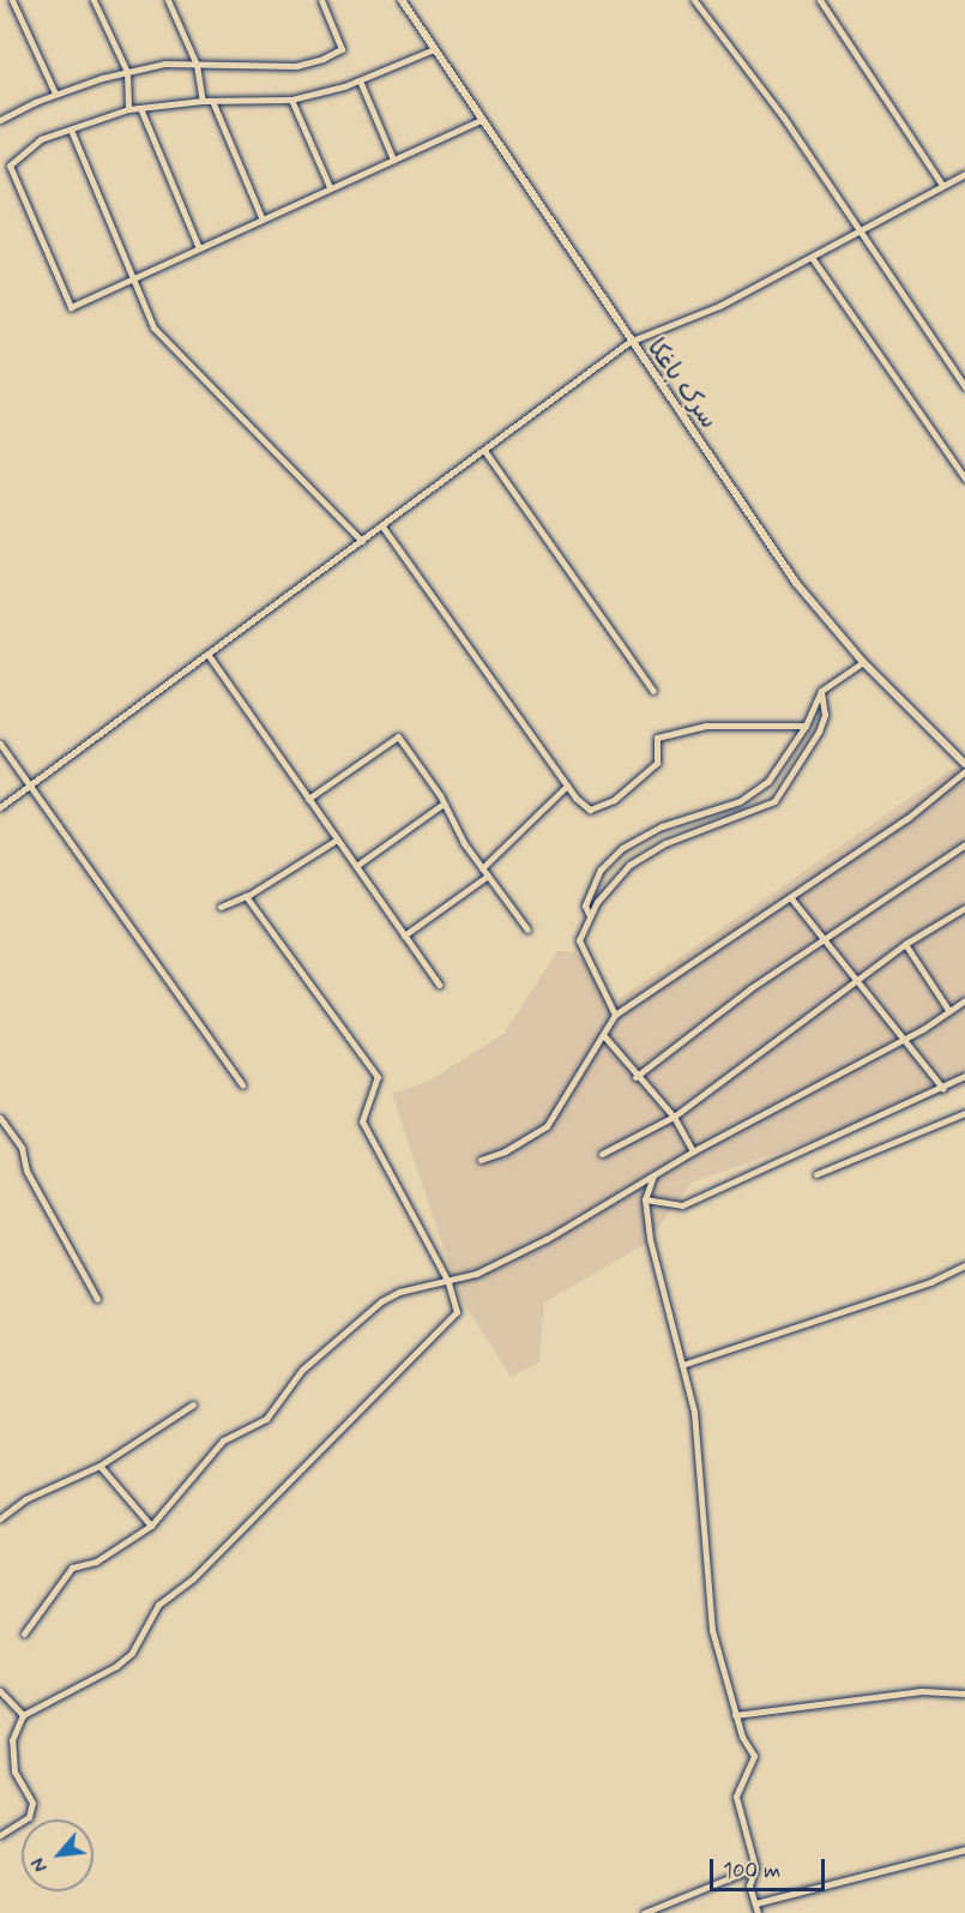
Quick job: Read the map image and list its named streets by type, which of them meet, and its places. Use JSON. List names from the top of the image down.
{
  "streets": {
    "street": ["سرک باغکا"]
  },
  "scale_bar": "100 m",
  "north": "bottom left"
}
